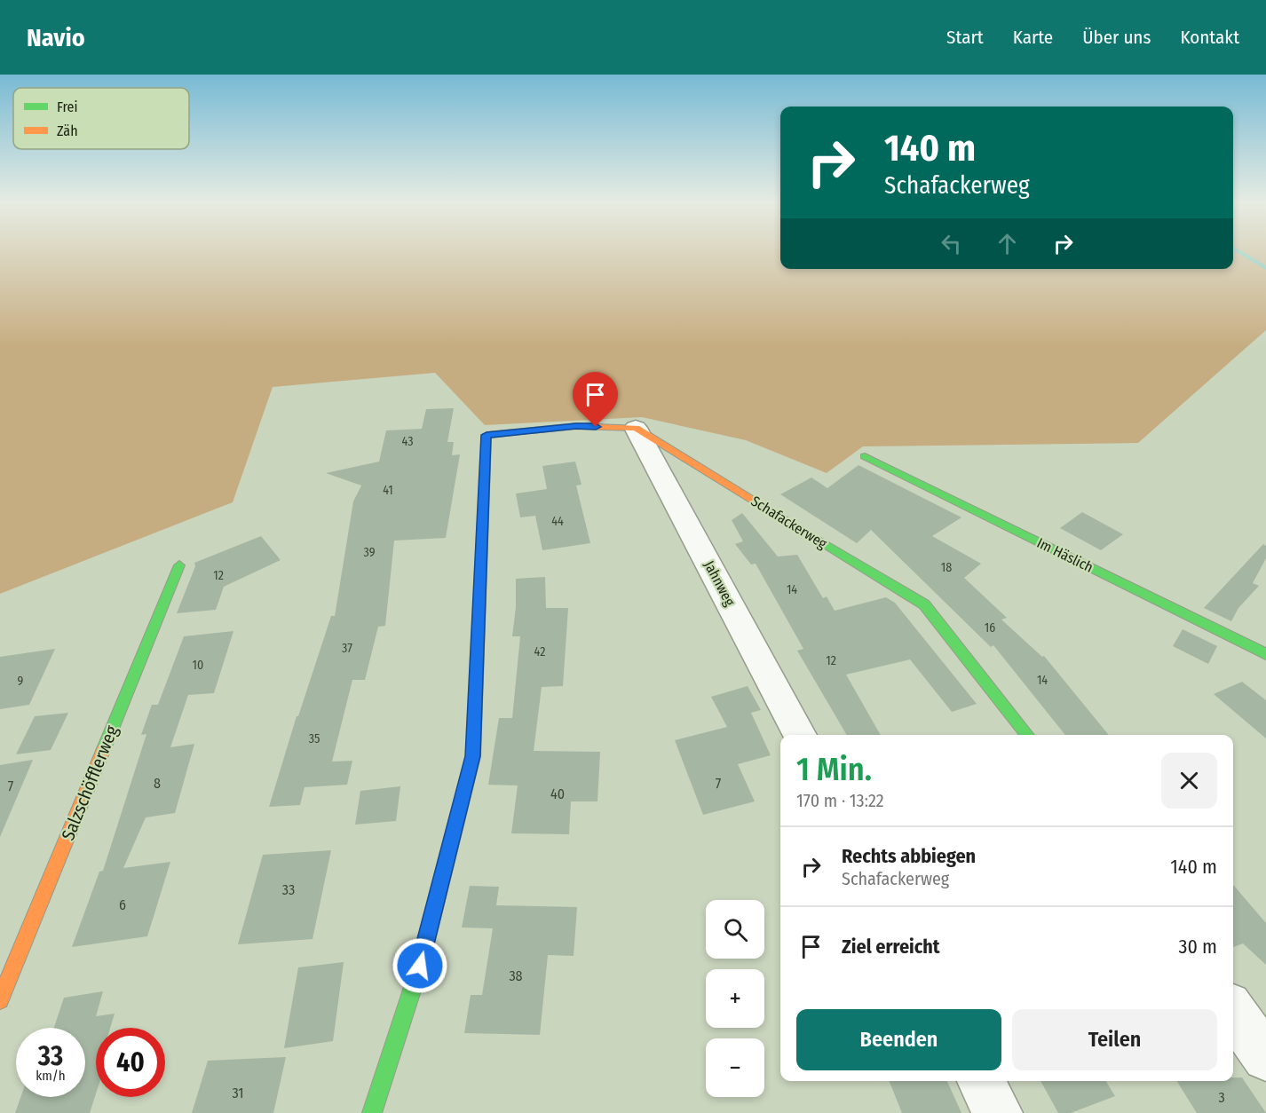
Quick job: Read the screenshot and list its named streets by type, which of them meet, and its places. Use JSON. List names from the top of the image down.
{
  "streets": {
    "street": [
      "Schafackerweg",
      "Im Häslich",
      "Jahnweg",
      "Salzschöfflerweg"
    ]
  },
  "crossings": [
    ["Schafackerweg", "Jahnweg"]
  ],
  "house_numbers": [
    "43",
    "41",
    "44",
    "39",
    "18",
    "12",
    "14",
    "16",
    "37",
    "42",
    "12",
    "10",
    "14",
    "9",
    "35",
    "8",
    "7",
    "7",
    "40",
    "33",
    "6",
    "38",
    "31",
    "3"
  ],
  "legend": ["Frei", "Zäh"],
  "page": {
    "header": "Navio",
    "nav": [
      "Start",
      "Karte",
      "Über uns",
      "Kontakt"
    ],
    "turn": ["140 m", "Schafackerweg"],
    "heading": ["1 Min.", "170 m · 13:22"],
    "list": [
      {
        "name": "Rechts abbiegen",
        "note": "Schafackerweg",
        "value": "140 m"
      },
      {
        "name": "Ziel erreicht",
        "value": "30 m"
      }
    ],
    "map_buttons": ["+", "−"],
    "buttons": ["Beenden", "Teilen"],
    "speed": "33 km/h",
    "limit": "40"
  }
}
